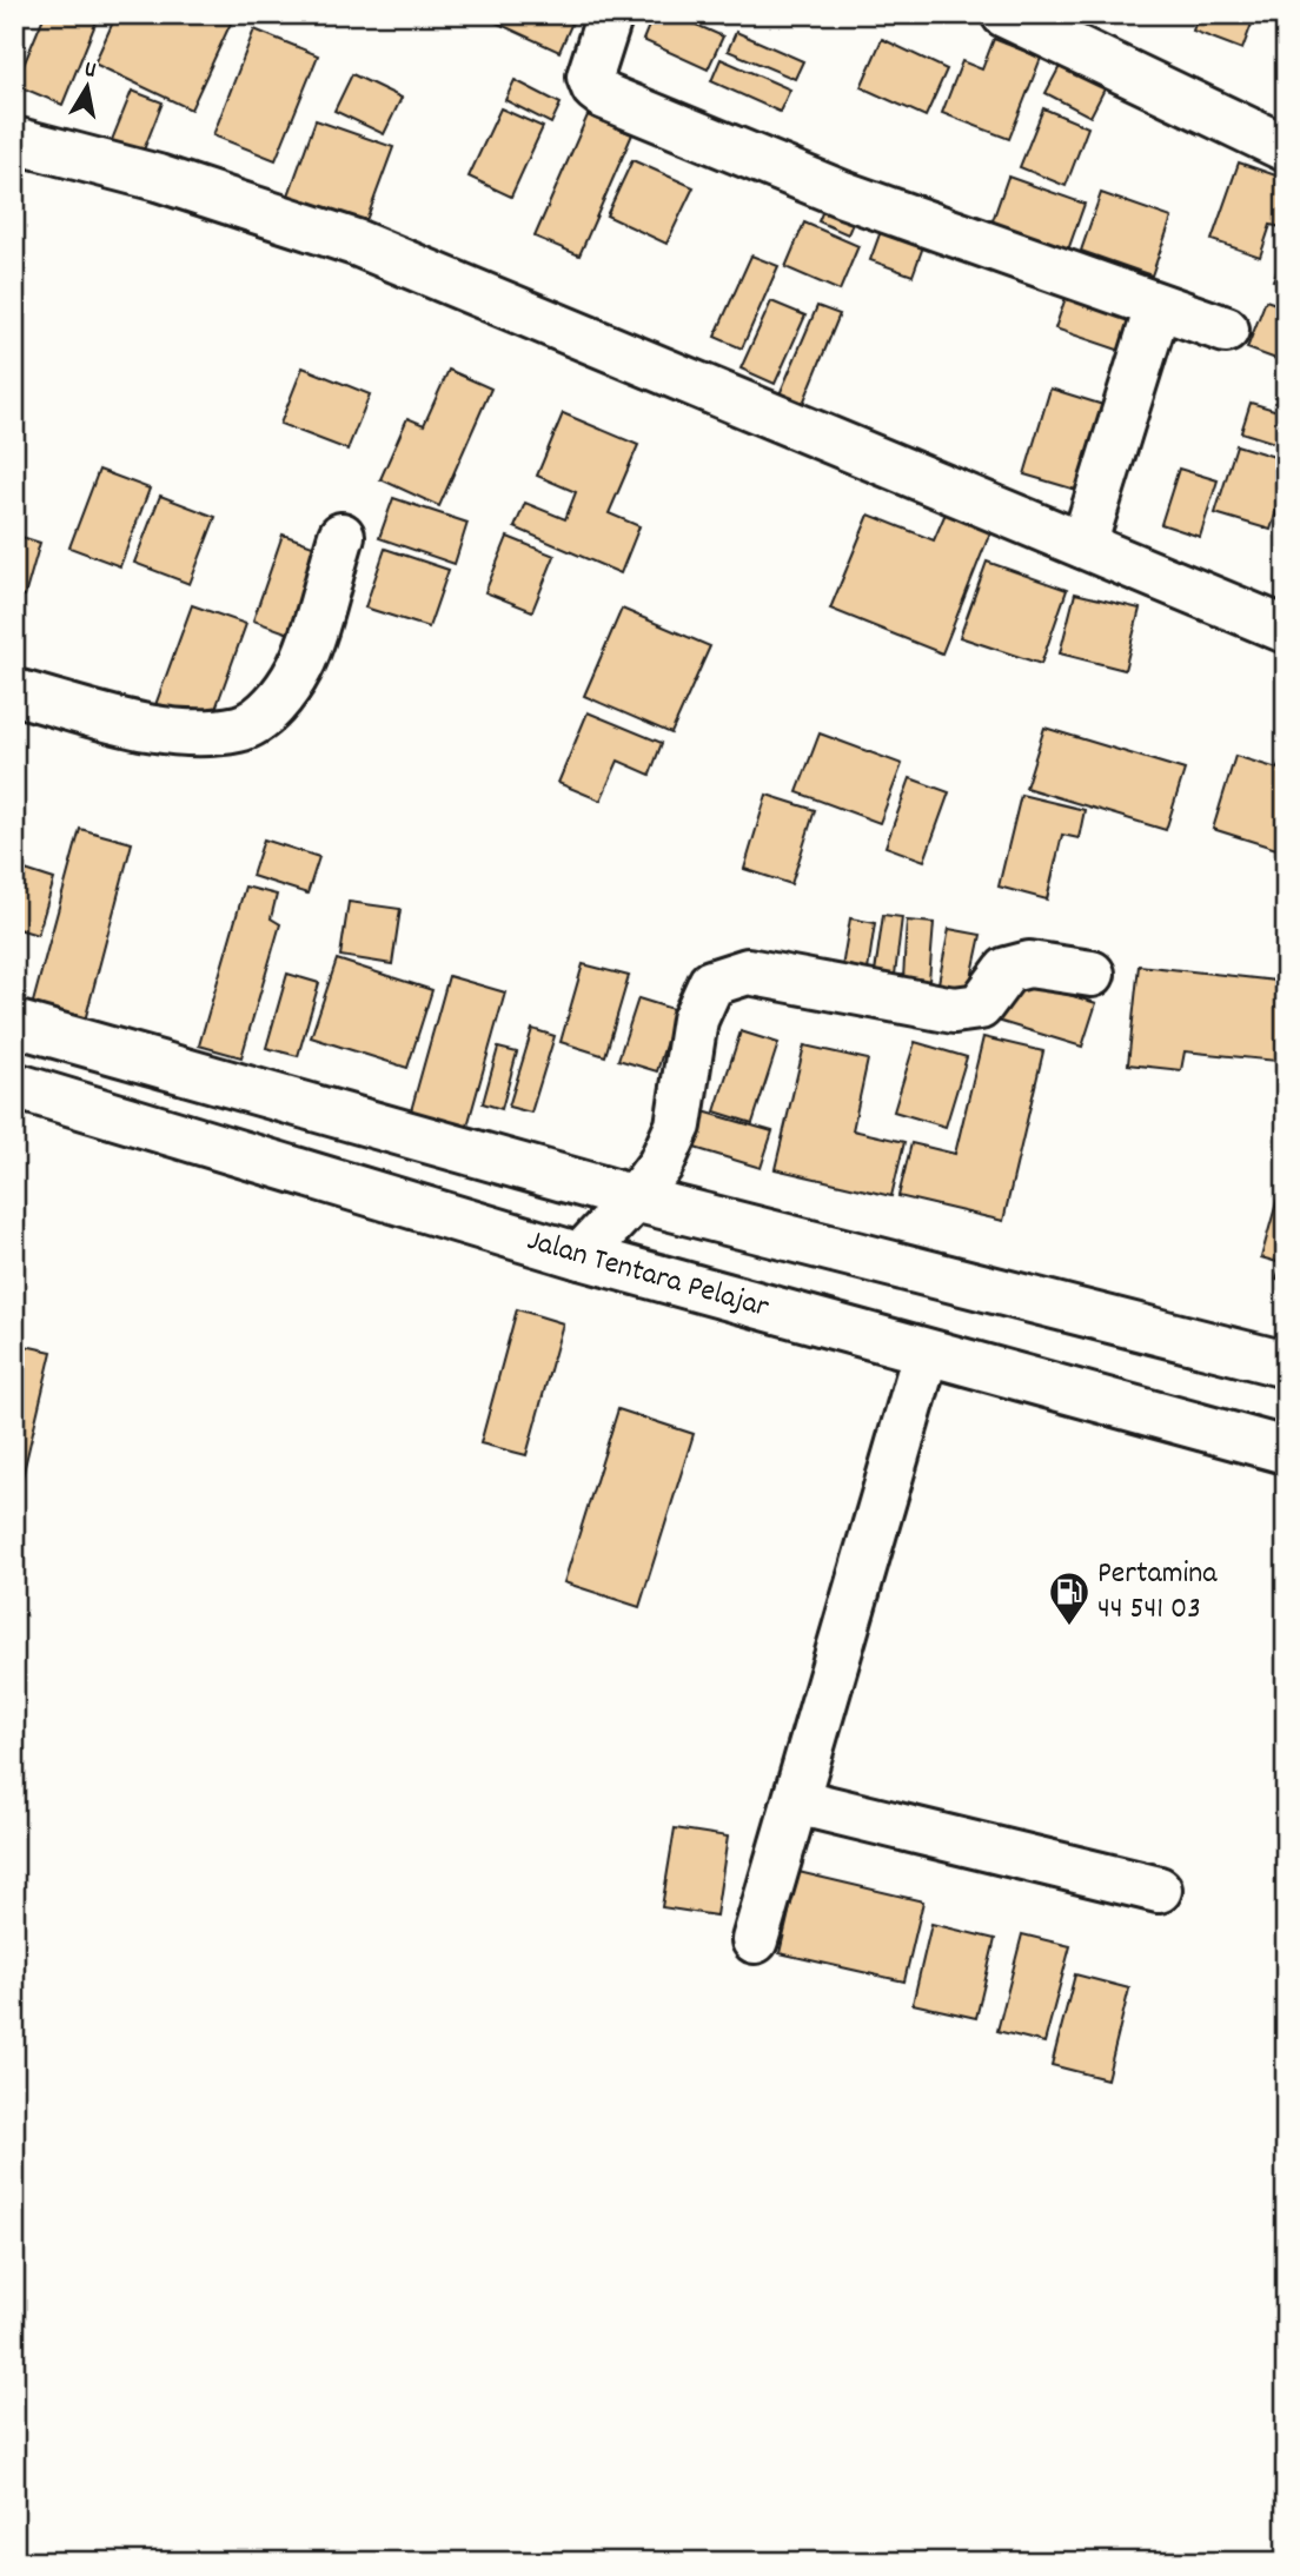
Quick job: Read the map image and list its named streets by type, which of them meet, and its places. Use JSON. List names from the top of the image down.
{
  "streets": {
    "street": ["Jalan Tentara Pelajar"]
  },
  "places": {
    "fuel station": ["Pertamina 44 541 03"]
  },
  "north": "top"
}
